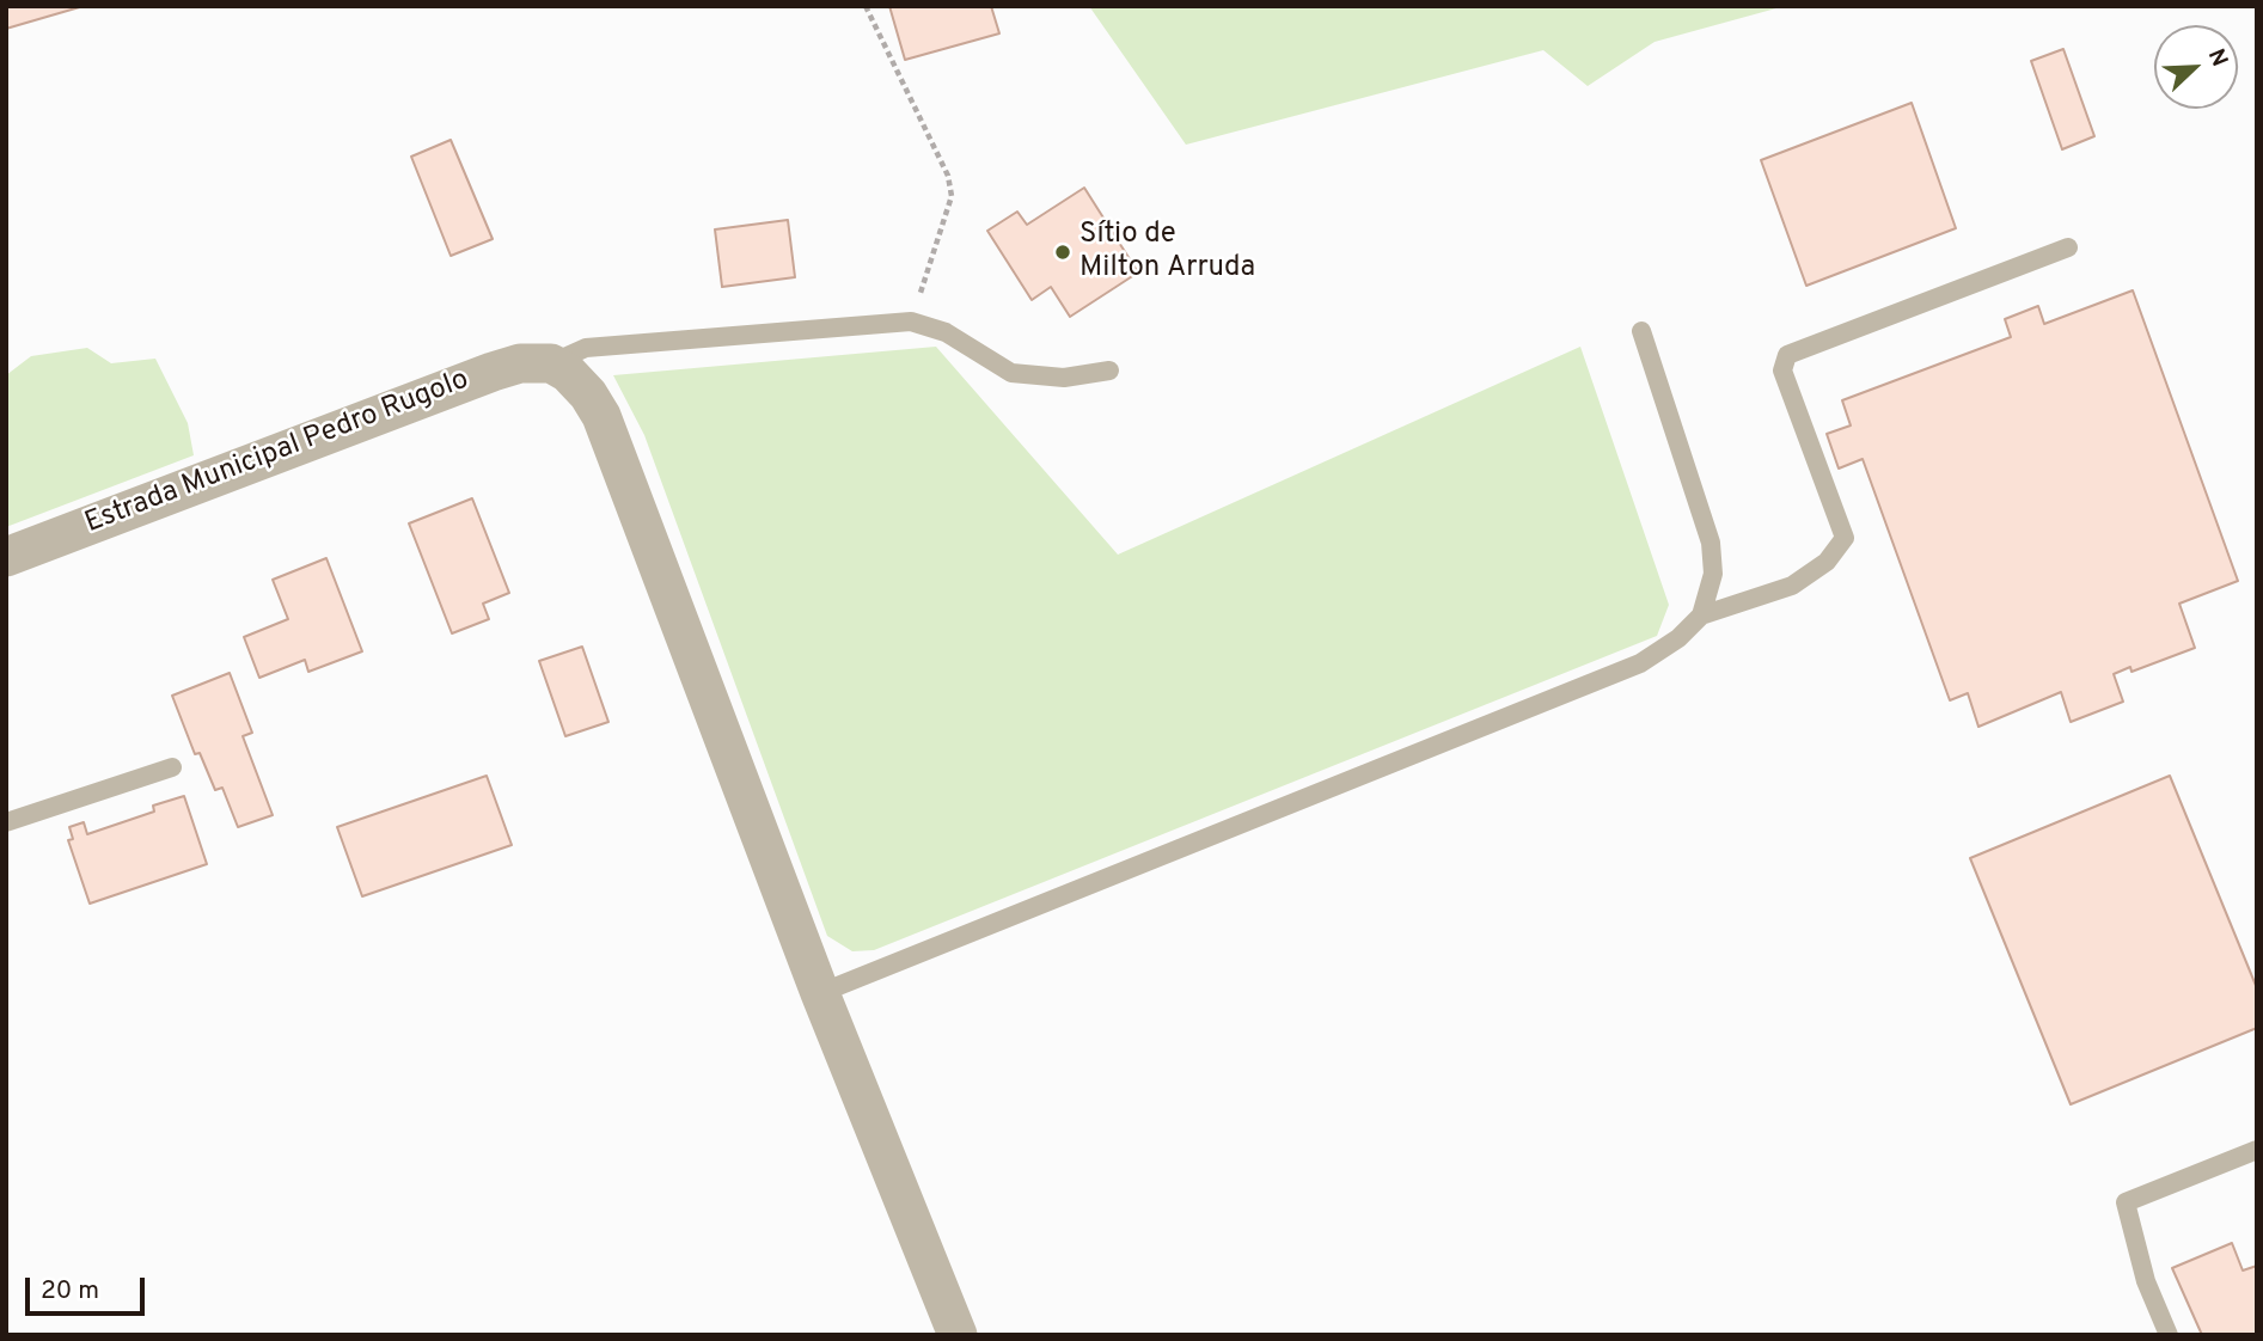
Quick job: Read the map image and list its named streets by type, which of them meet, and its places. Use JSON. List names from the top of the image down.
{
  "streets": {
    "street": ["Estrada Municipal Pedro Rugolo"]
  },
  "places": ["Sítio de Milton Arruda"],
  "scale_bar": "20 m",
  "north": "top right"
}
